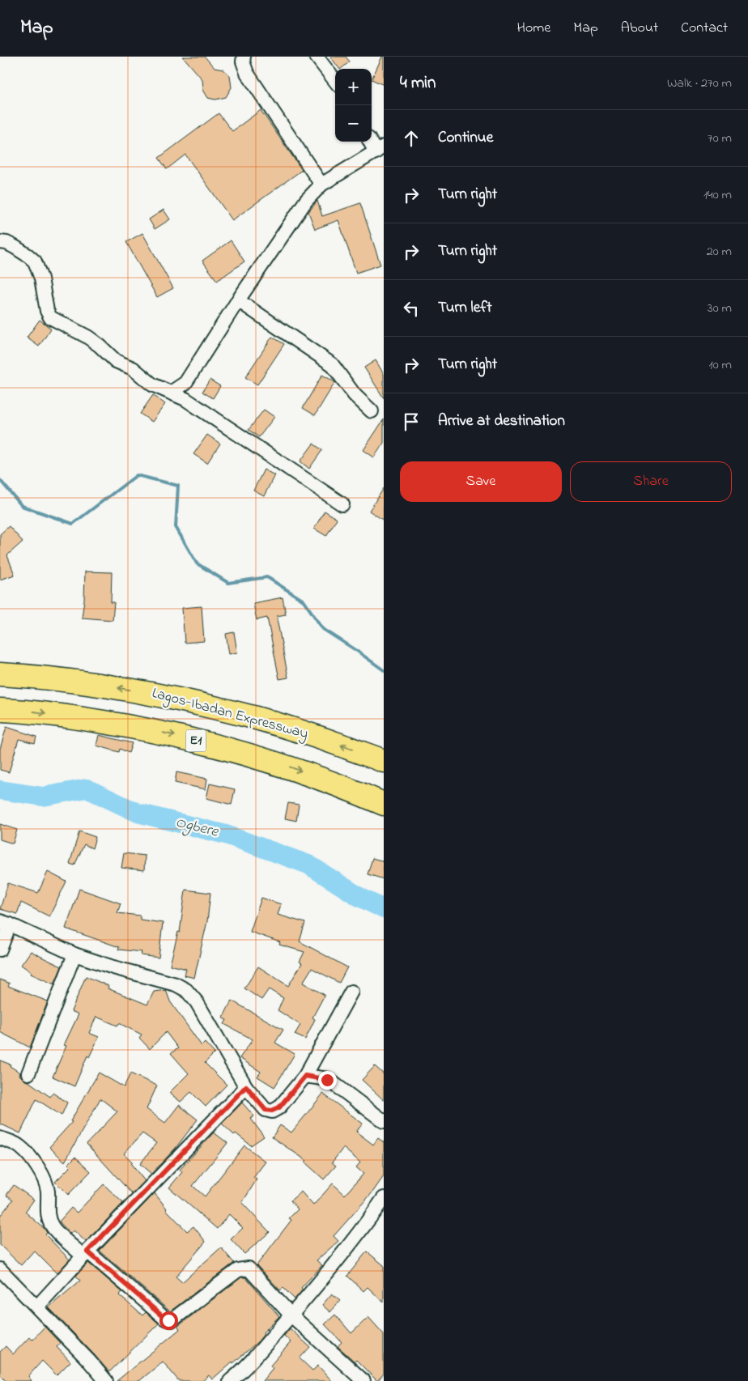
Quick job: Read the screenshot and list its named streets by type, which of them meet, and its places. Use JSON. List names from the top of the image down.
{
  "streets": {
    "highway": ["Lagos-Ibadan Expressway", "E1"]
  },
  "water": ["Ogbere"],
  "page": {
    "header": "Map",
    "nav": [
      "Home",
      "Map",
      "About",
      "Contact"
    ],
    "heading": ["4 min", "Walk · 270 m"],
    "map_buttons": ["+", "−"],
    "list": [
      ["Continue", "70 m"],
      ["Turn right", "140 m"],
      ["Turn right", "20 m"],
      ["Turn left", "30 m"],
      ["Turn right", "10 m"],
      "Arrive at destination"
    ],
    "buttons": ["Save", "Share"]
  }
}
